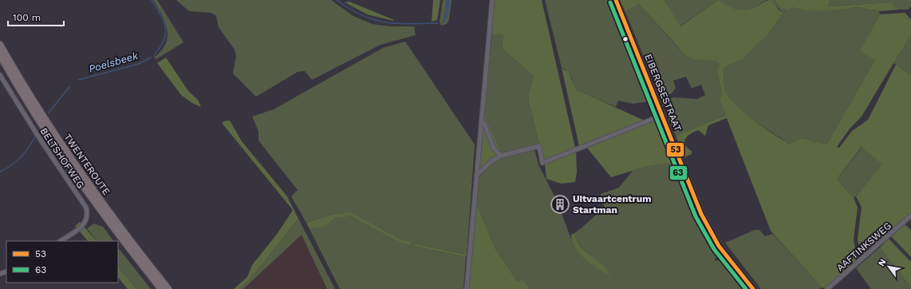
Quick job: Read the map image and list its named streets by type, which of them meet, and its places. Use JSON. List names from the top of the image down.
{
  "streets": {
    "highway": ["TWENTEROUTE"],
    "main road": ["EIBERGSESTRAAT"],
    "street": ["BELTSHOFWEG", "AAFTINKSWEG"]
  },
  "water": ["Poelsbeek"],
  "places": {
    "building": ["Uitvaartcentrum Startman"]
  },
  "lines": ["transit line 53", "transit line 63"],
  "legend": ["53", "63"],
  "scale_bar": "100 m",
  "north": "top left"
}
